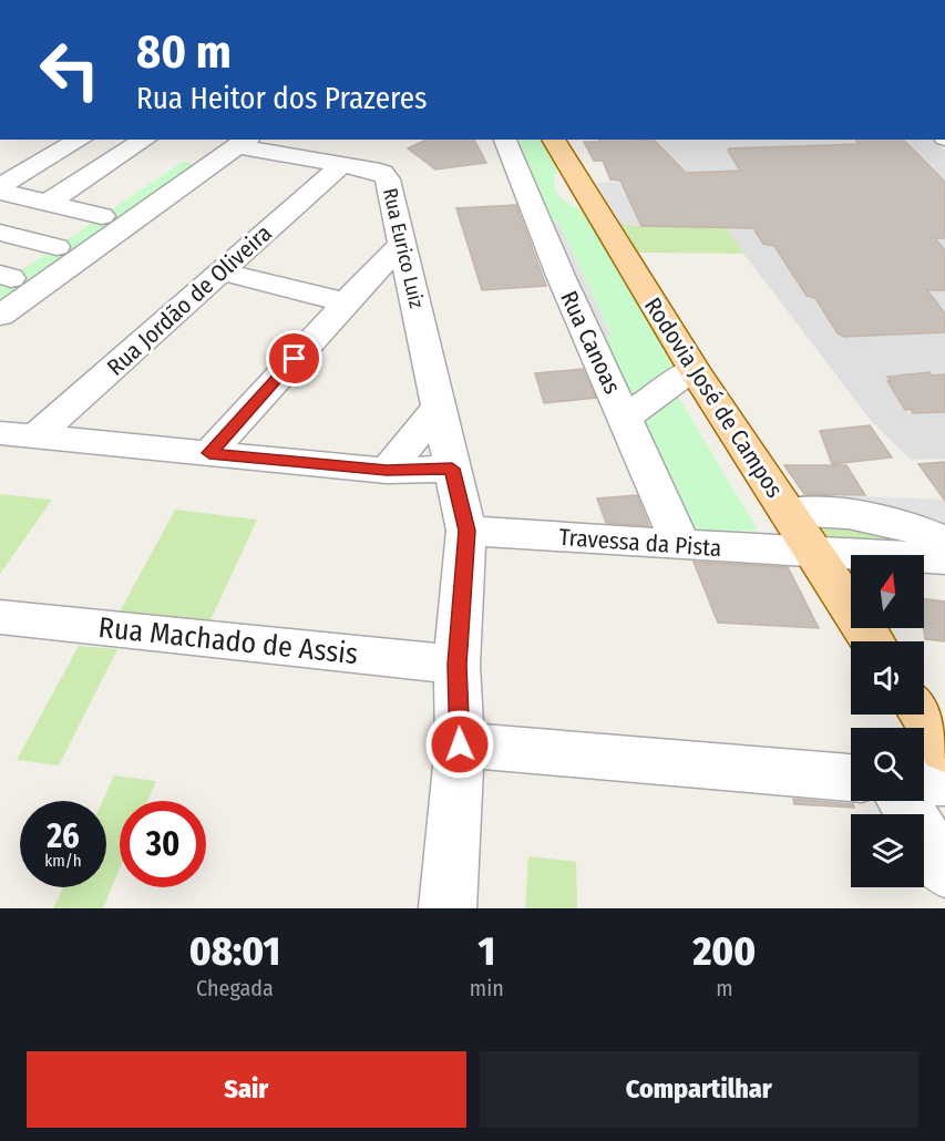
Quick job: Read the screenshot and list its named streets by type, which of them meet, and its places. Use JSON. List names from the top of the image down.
{
  "streets": {
    "main road": ["Rodovia José de Campos"],
    "street": [
      "Rua Eurico Luiz",
      "Rua Jordão de Oliveira",
      "Rua Canoas",
      "Travessa da Pista",
      "Rua Machado de Assis"
    ]
  },
  "crossings": [
    ["Rua Eurico Luiz", "Rua Jordão de Oliveira"],
    ["Rua Eurico Luiz", "Travessa da Pista"],
    ["Rua Eurico Luiz", "Rua Machado de Assis"],
    ["Rua Canoas", "Travessa da Pista"],
    ["Rodovia José de Campos", "Travessa da Pista"]
  ],
  "north": "top",
  "page": {
    "turn": ["80 m", "Rua Heitor dos Prazeres"],
    "speed": "26 km/h",
    "limit": "30",
    "eta": [
      "08:01",
      "Chegada",
      "1",
      "min",
      "200",
      "m"
    ],
    "buttons": ["Sair", "Compartilhar"]
  }
}
